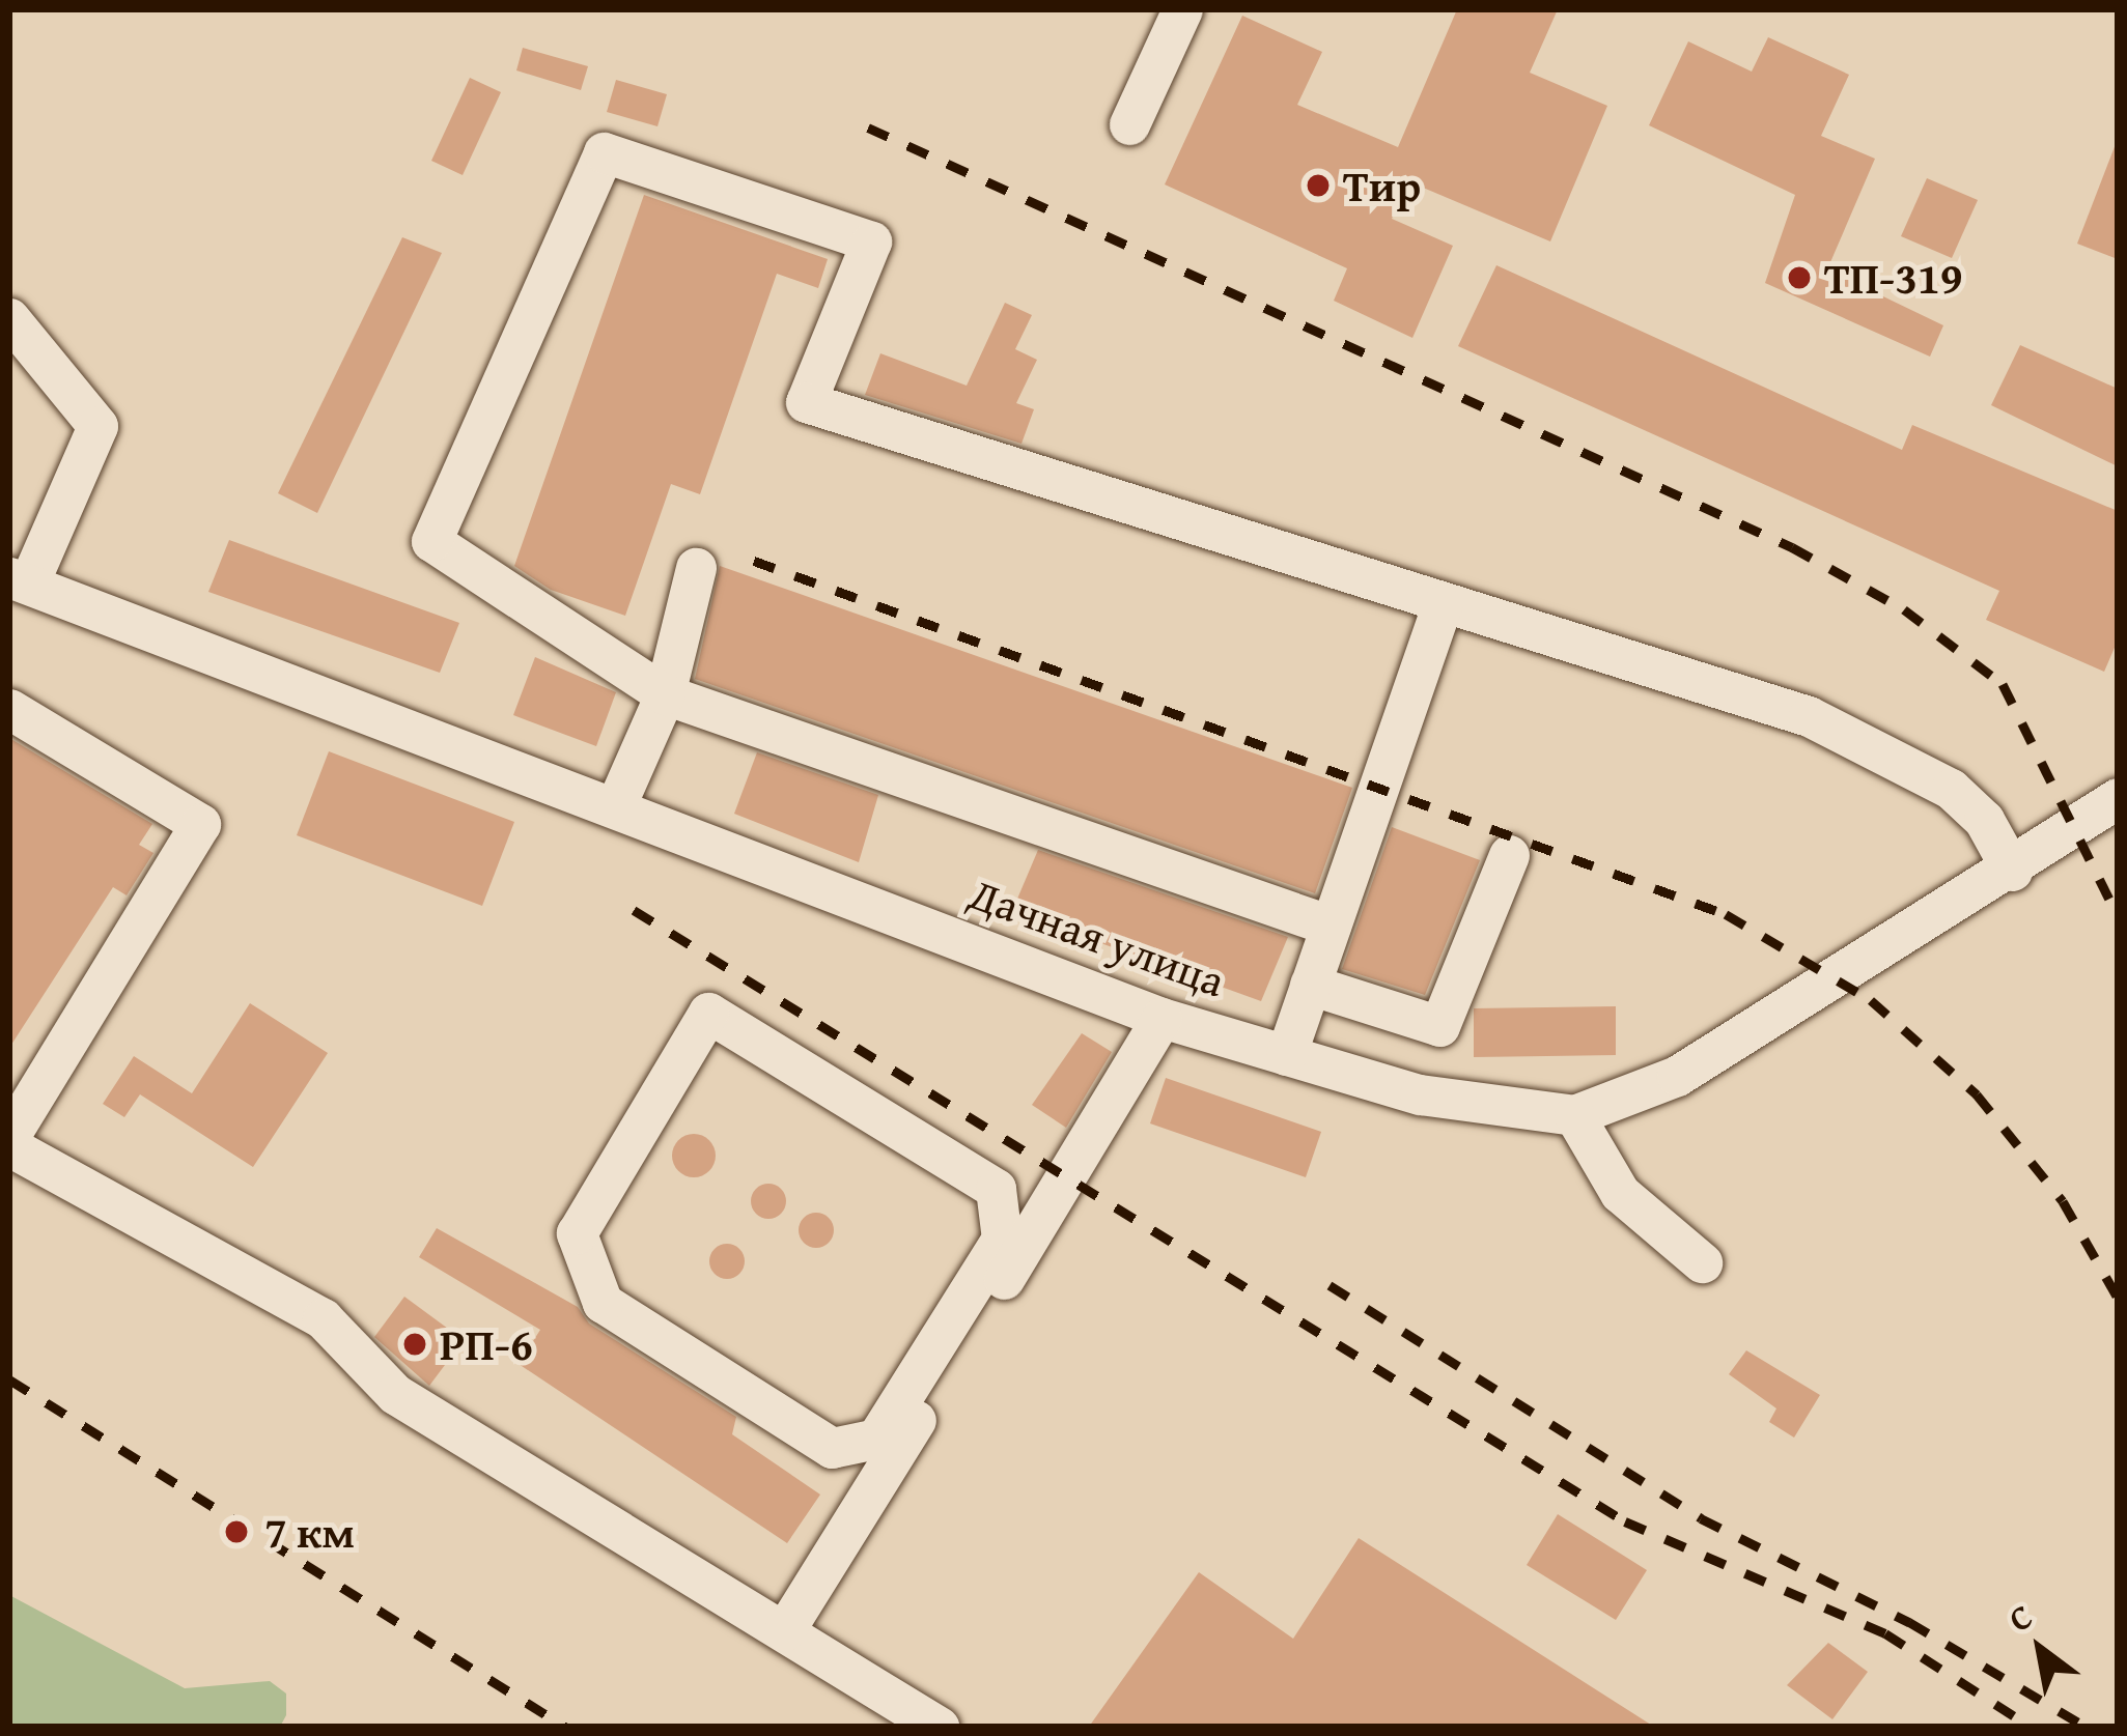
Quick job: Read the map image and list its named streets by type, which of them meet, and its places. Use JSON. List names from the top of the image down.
{
  "streets": {
    "street": ["Дачная улица"]
  },
  "places": [
    "Тир",
    "ТП-319",
    "РП-6",
    "7 км"
  ],
  "north": "top left"
}
